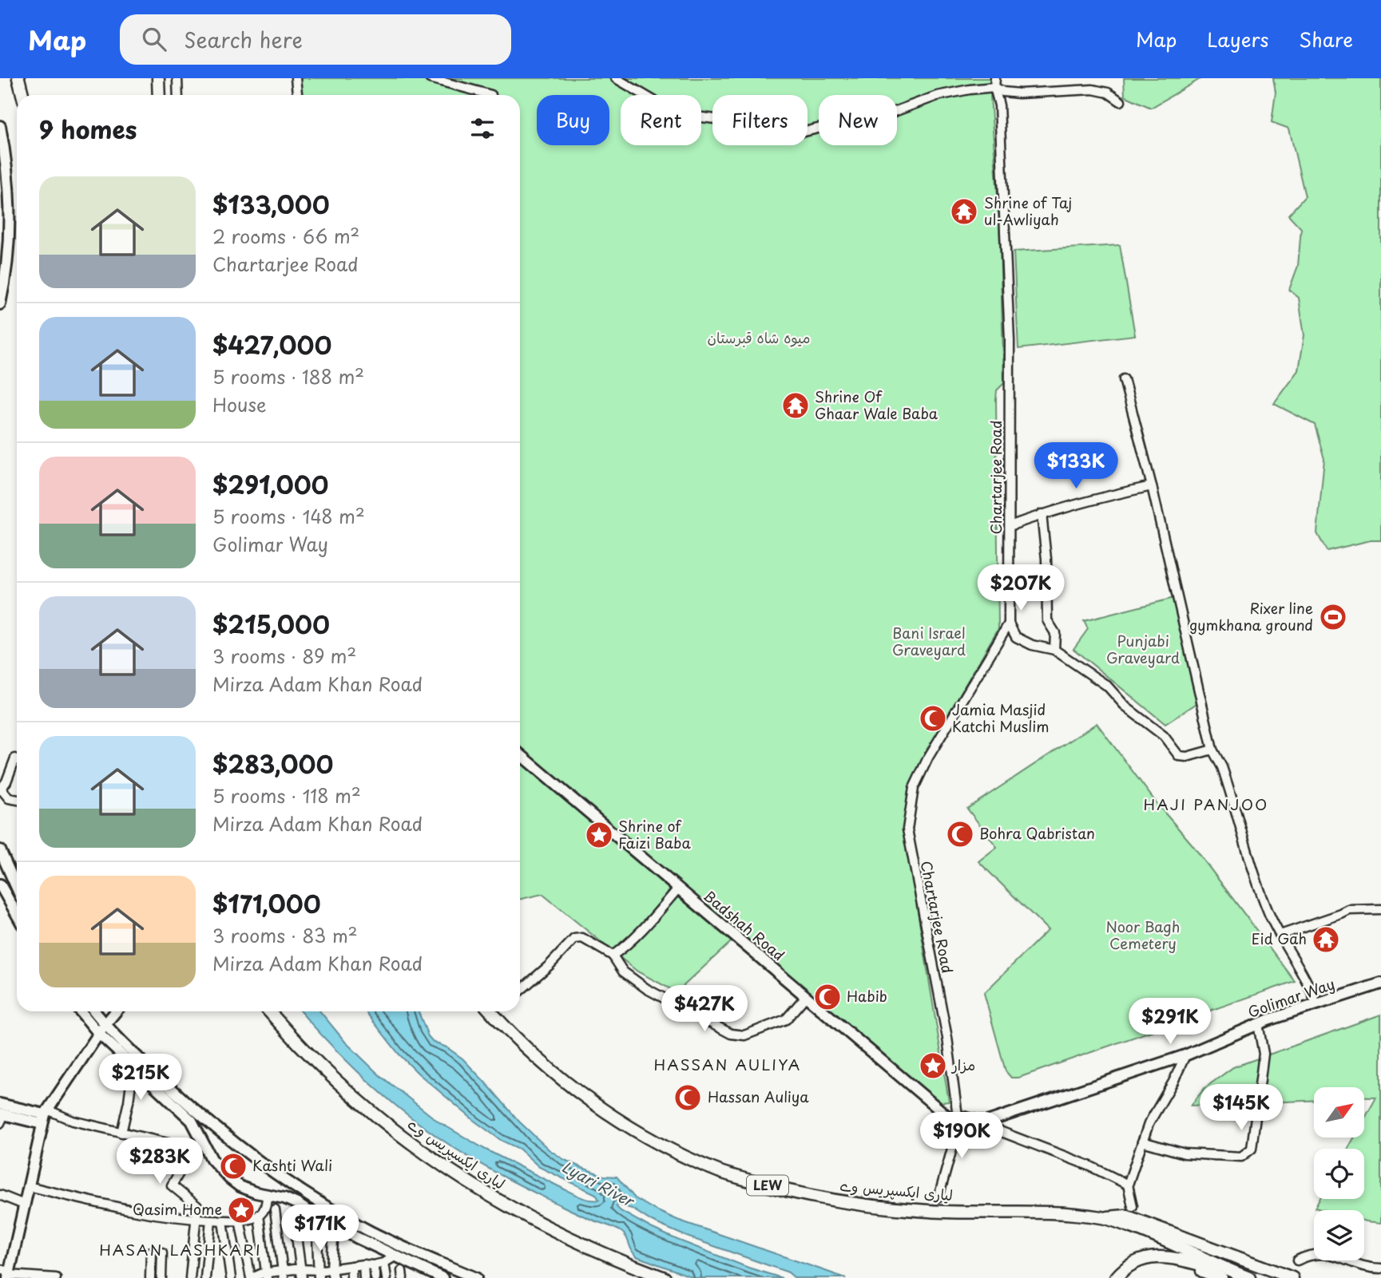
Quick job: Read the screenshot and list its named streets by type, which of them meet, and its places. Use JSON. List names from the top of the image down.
{
  "streets": {
    "highway": ["لیاری ایکسپریس وے", "LEW"],
    "main road": ["Badshah Road", "Golimar Way"],
    "street": ["Chartarjee Road"]
  },
  "crossings": [
    ["Chartarjee Road", "Badshah Road"],
    ["لیاری ایکسپریس وے", "LEW"]
  ],
  "districts": ["HAJI PANJOO", "HASSAN AULIYA", "HASAN LASHKARI"],
  "water": ["Lyari River"],
  "parks": [
    "میوہ شاہ قبرستان",
    "Bani Israel Graveyard",
    "Punjabi Graveyard",
    "Noor Bagh Cemetery"
  ],
  "places": {
    "temple": ["Shrine of Taj ul-Awliyah", "Shrine Of Ghaar Wale Baba", "Eid Gah"],
    "sports": ["Rixer line gymkhana ground"],
    "mosque": [
      "Jamia Masjid Katchi Muslim",
      "Bohra Qabristan",
      "Habib",
      "Hassan Auliya",
      "Kashti Wali"
    ],
    "place": ["Shrine of Faizi Baba", "مزار", "Qasim Home"]
  },
  "north": "top right",
  "page": {
    "header": "Map",
    "search": "Search here",
    "nav": ["Map", "Layers", "Share"],
    "chip": [
      "Buy",
      "Rent",
      "Filters",
      "New"
    ],
    "heading": "9 homes",
    "list": [
      {
        "name": "$133,000",
        "note": "2 rooms · 66 m² · Chartarjee Road"
      },
      {
        "name": "$427,000",
        "note": "5 rooms · 188 m² · House"
      },
      {
        "name": "$291,000",
        "note": "5 rooms · 148 m² · Golimar Way"
      },
      {
        "name": "$215,000",
        "note": "3 rooms · 89 m² · Mirza Adam Khan Road"
      },
      {
        "name": "$283,000",
        "note": "5 rooms · 118 m² · Mirza Adam Khan Road"
      },
      {
        "name": "$171,000",
        "note": "3 rooms · 83 m² · Mirza Adam Khan Road"
      }
    ],
    "price": [
      "$133K",
      "$207K",
      "$427K",
      "$291K",
      "$215K",
      "$145K",
      "$190K",
      "$283K",
      "$171K"
    ]
  }
}
